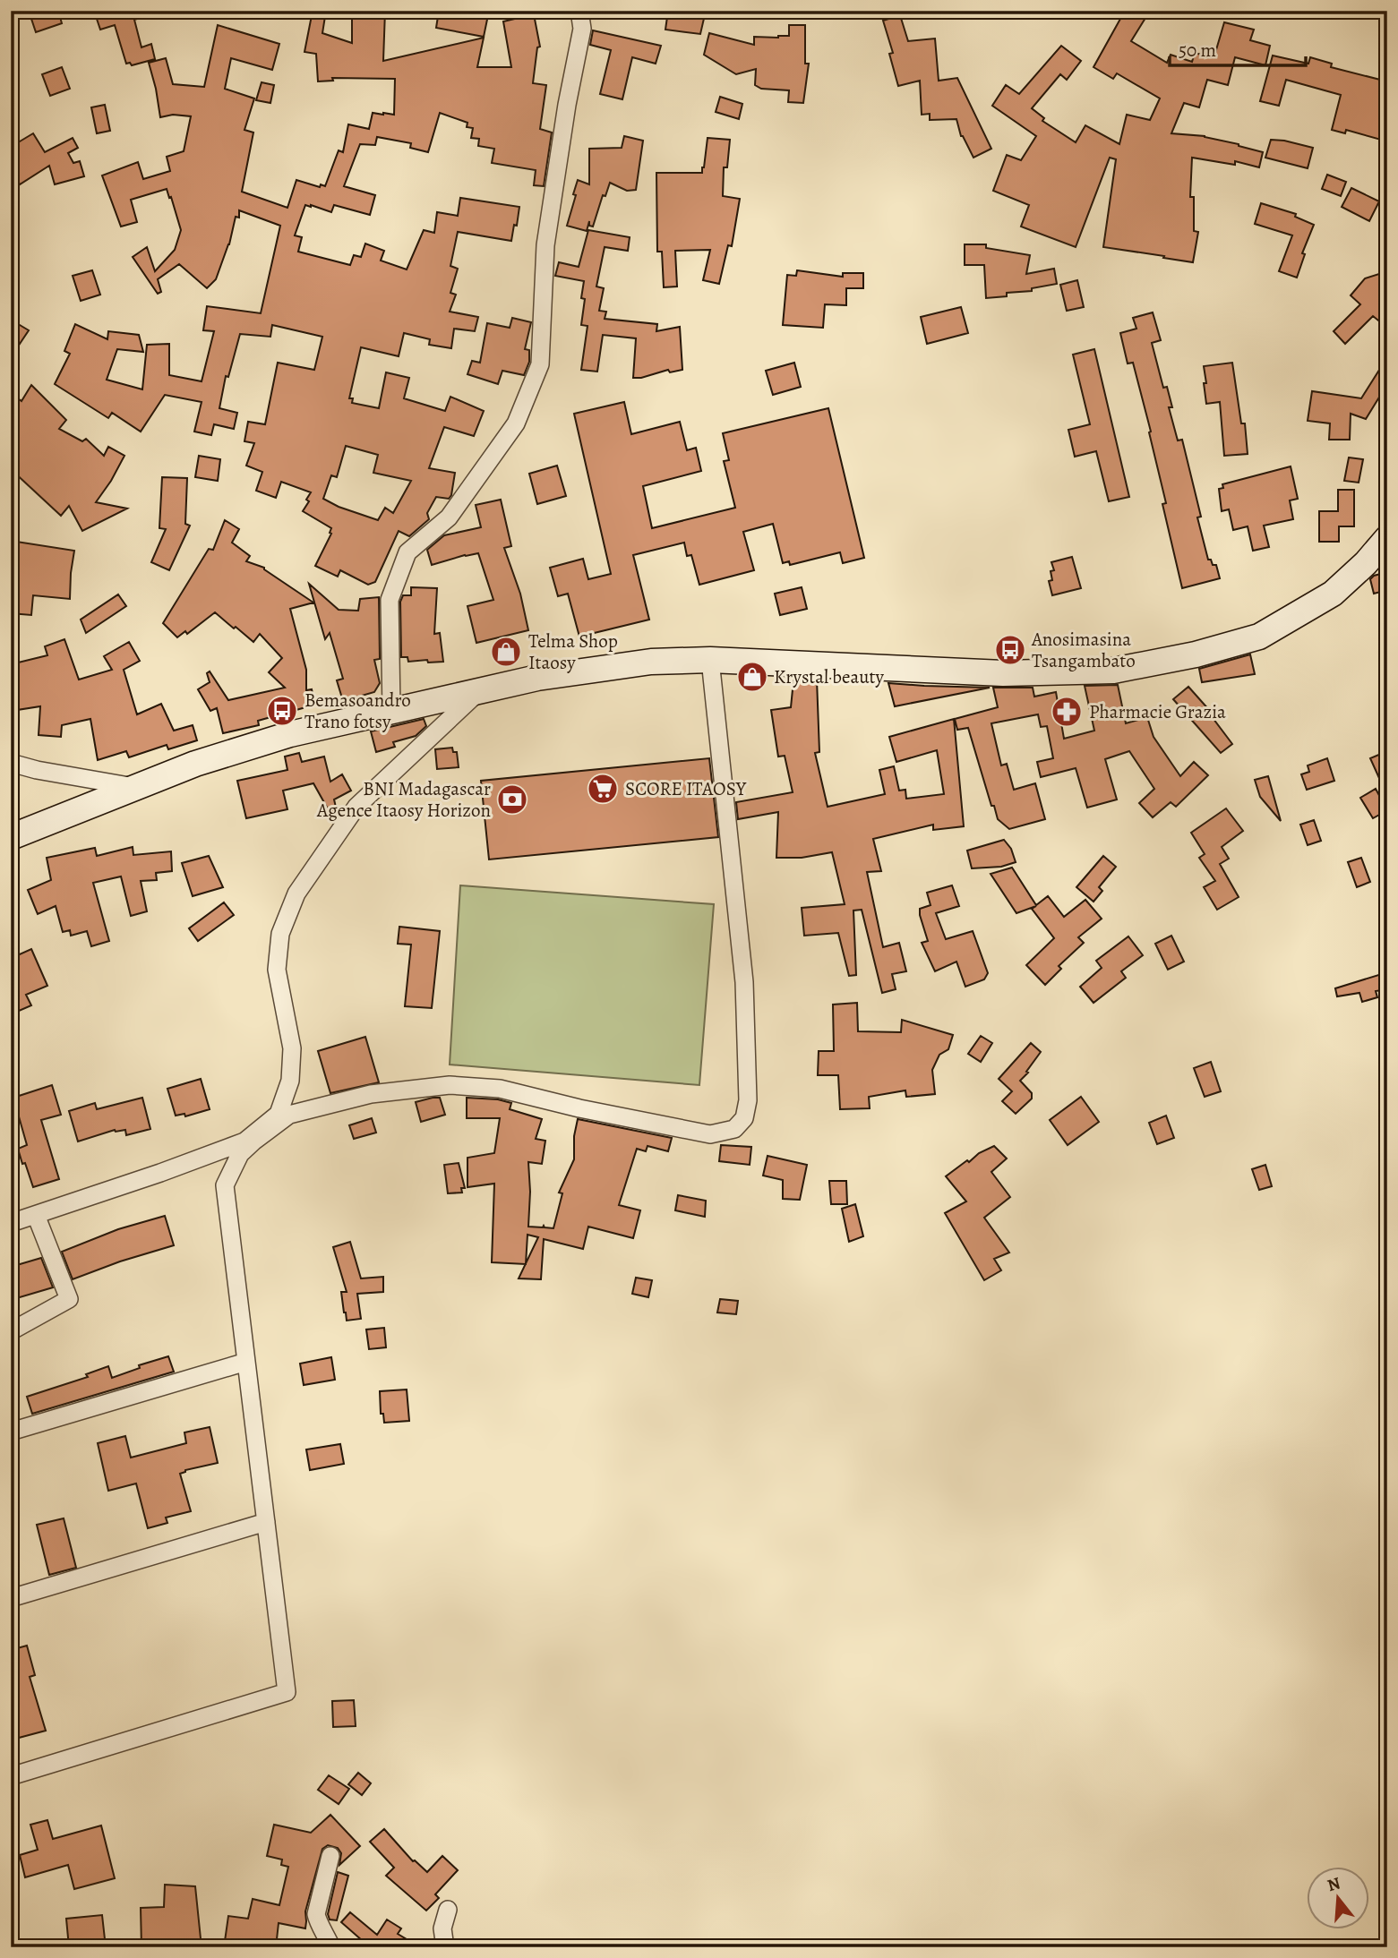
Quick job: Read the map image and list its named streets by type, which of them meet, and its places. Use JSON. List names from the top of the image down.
{
  "places": {
    "bus stop": ["Anosimasina Tsangambato", "Bemasoandro Trano fotsy"],
    "shop": ["Telma Shop Itaosy", "Krystal beauty"],
    "pharmacy": ["Pharmacie Grazia"],
    "supermarket": ["SCORE ITAOSY"],
    "bank": ["BNI Madagascar Agence Itaosy Horizon"]
  },
  "scale_bar": "50 m",
  "north": "top"
}
